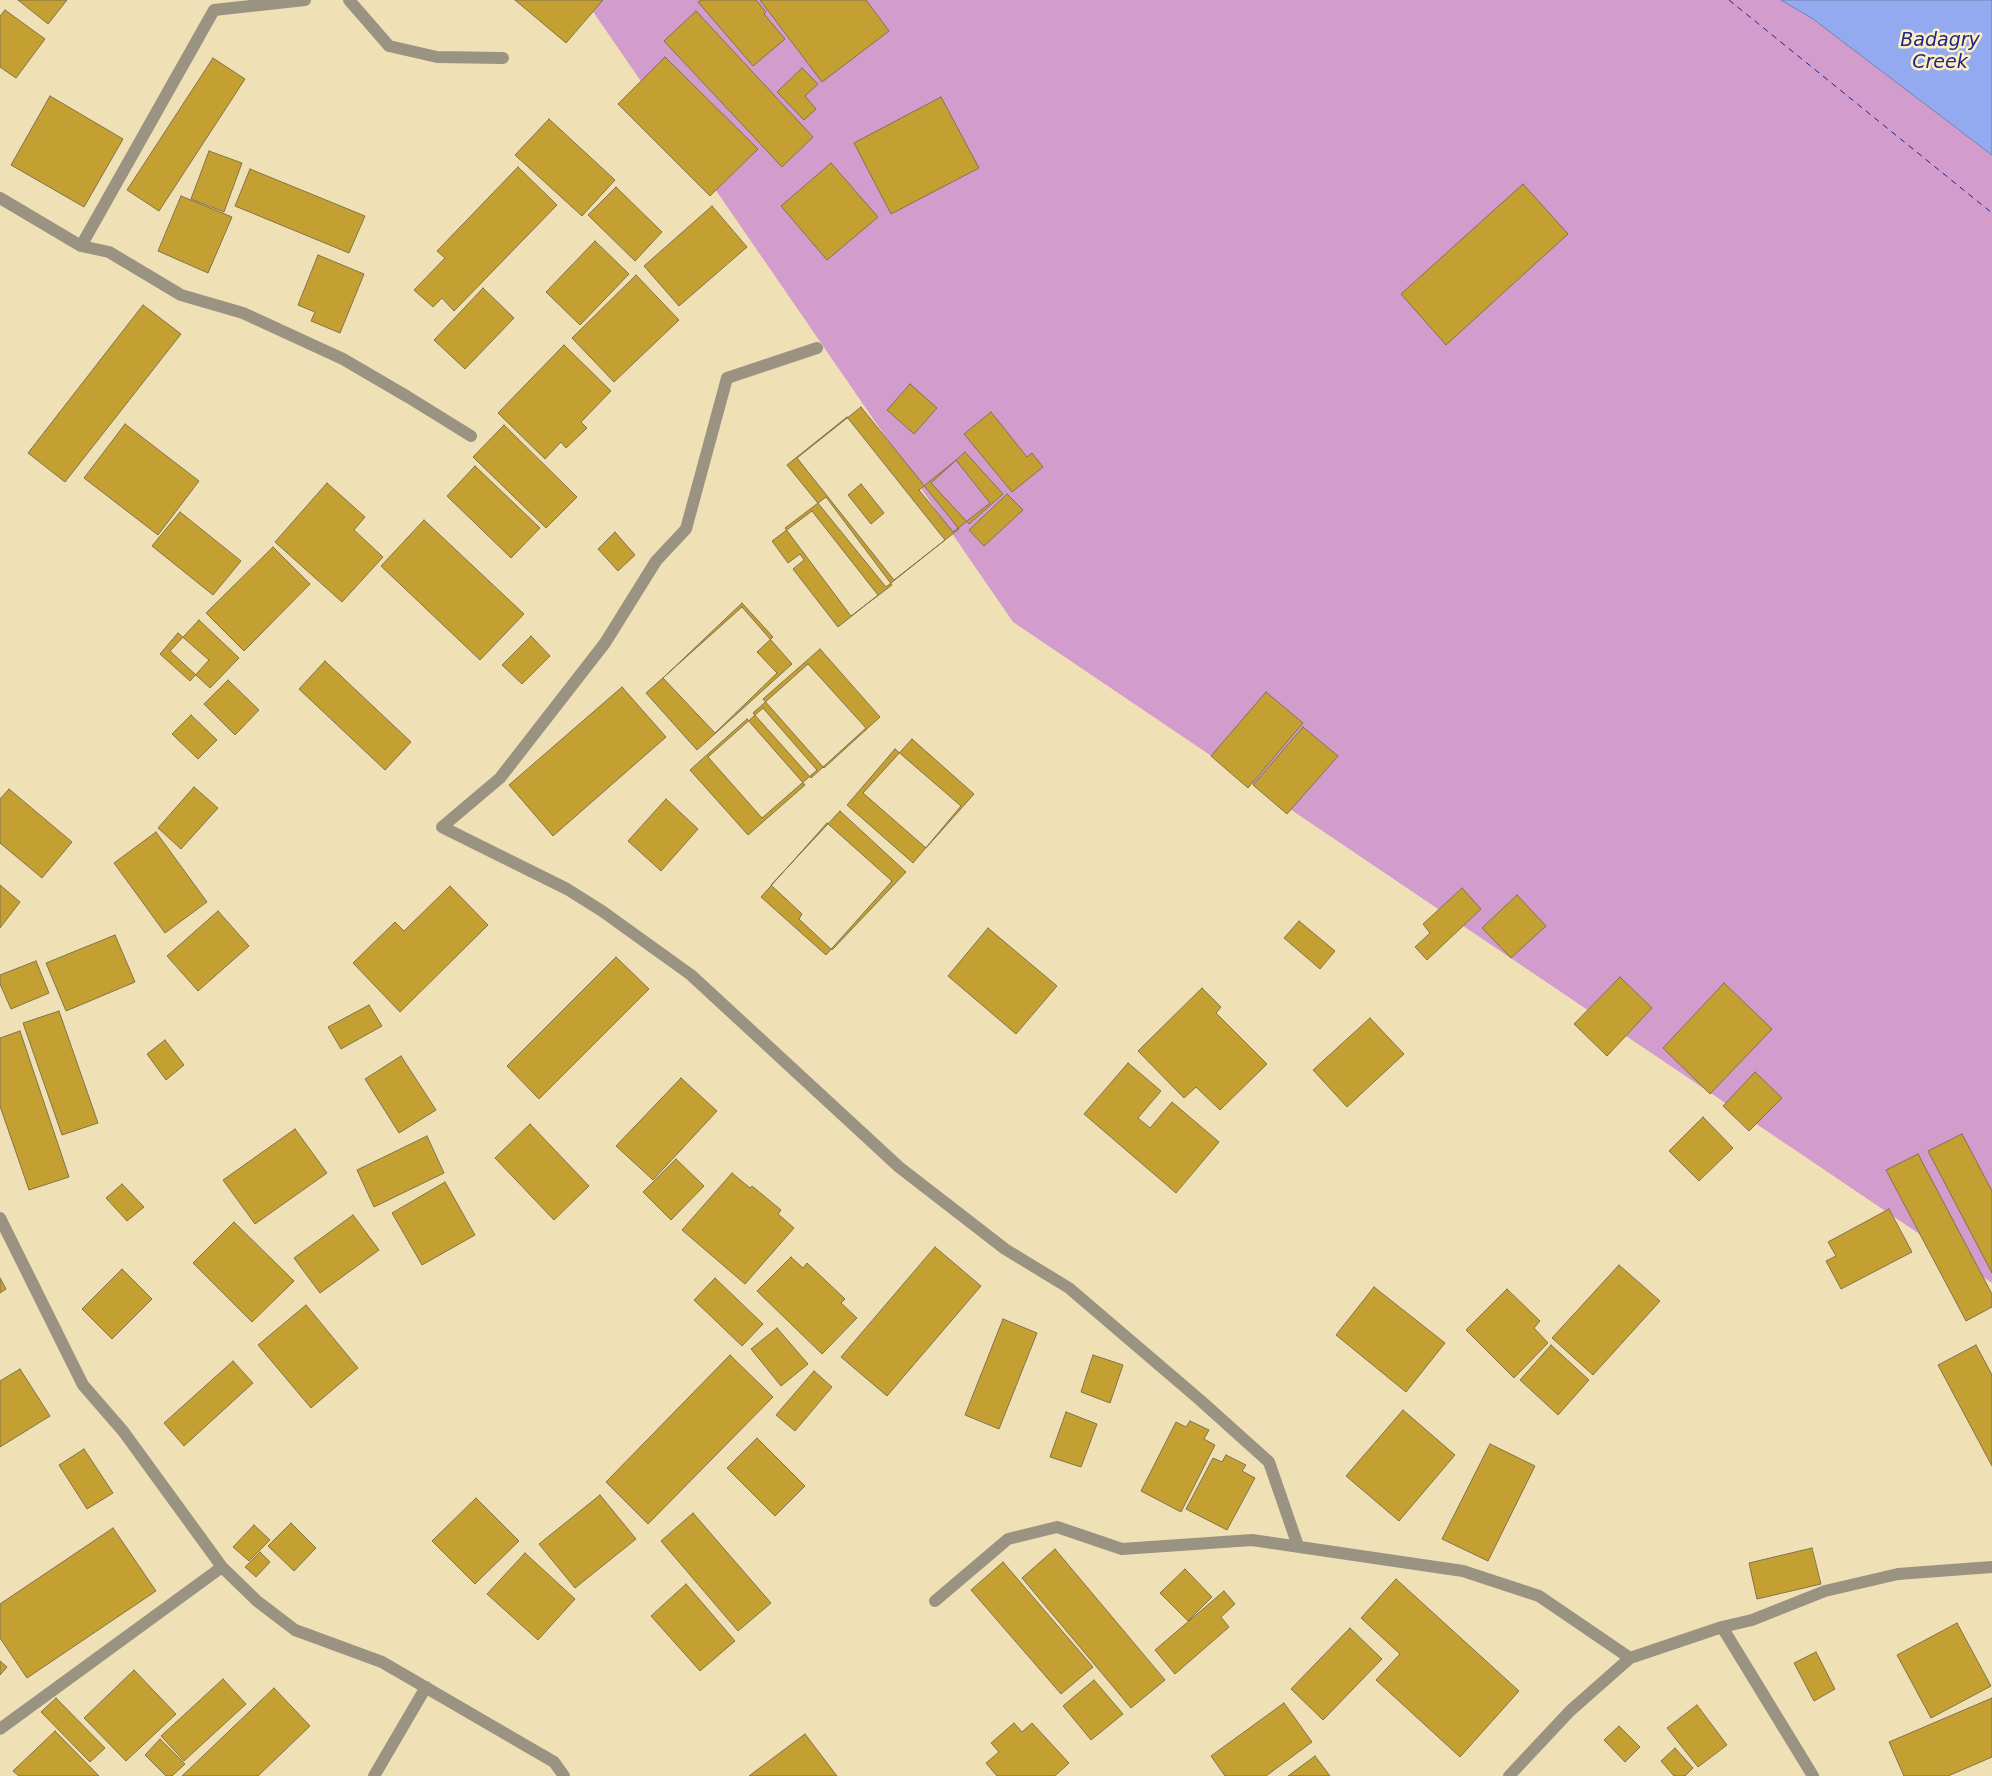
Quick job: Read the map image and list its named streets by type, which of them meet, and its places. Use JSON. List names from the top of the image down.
{
  "water": ["Badagry Creek"]
}
